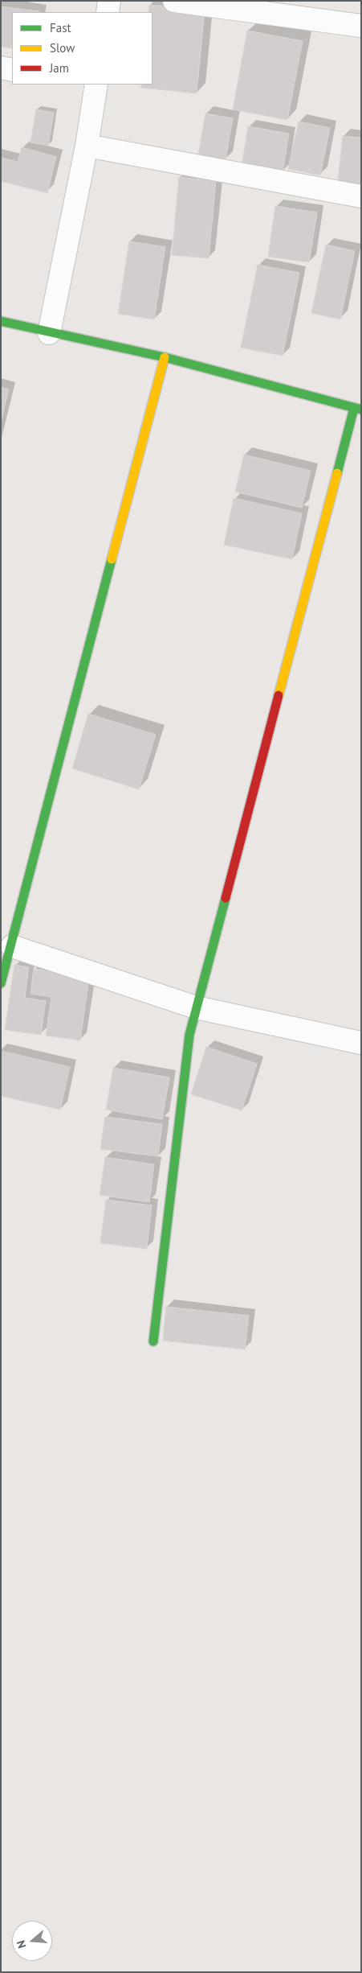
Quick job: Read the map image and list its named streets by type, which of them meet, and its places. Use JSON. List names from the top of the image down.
{
  "legend": ["Fast", "Slow", "Jam"],
  "north": "left"
}
